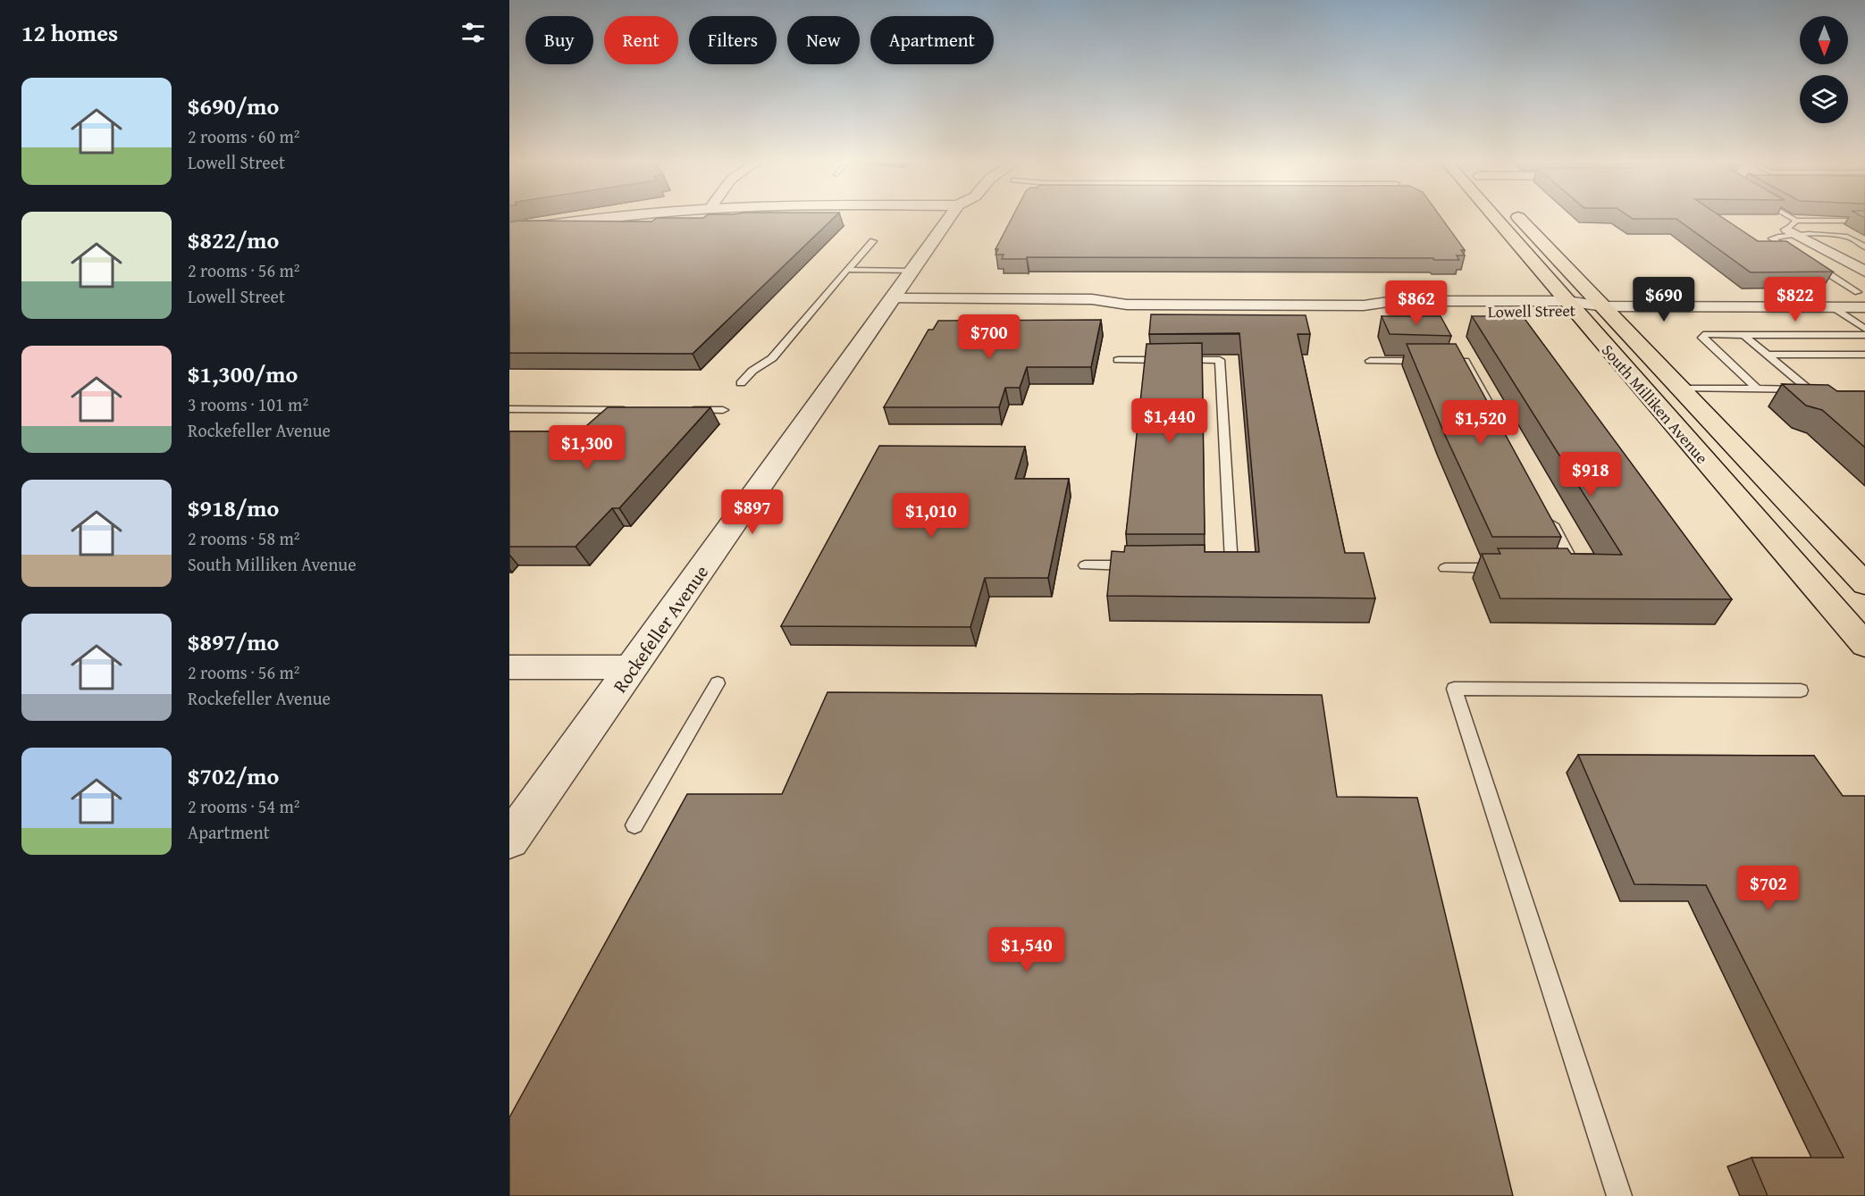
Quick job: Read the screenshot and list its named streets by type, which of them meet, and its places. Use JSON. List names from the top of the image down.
{
  "streets": {
    "main road": ["South Milliken Avenue"],
    "street": ["Lowell Street", "Rockefeller Avenue"]
  },
  "crossings": [
    ["Lowell Street", "South Milliken Avenue"],
    ["Lowell Street", "Rockefeller Avenue"]
  ],
  "north": "bottom",
  "page": {
    "heading": "12 homes",
    "chip": [
      "Buy",
      "Rent",
      "Filters",
      "New",
      "Apartment"
    ],
    "list": [
      {
        "name": "$690/mo",
        "note": "2 rooms · 60 m² · Lowell Street"
      },
      {
        "name": "$822/mo",
        "note": "2 rooms · 56 m² · Lowell Street"
      },
      {
        "name": "$1,300/mo",
        "note": "3 rooms · 101 m² · Rockefeller Avenue"
      },
      {
        "name": "$918/mo",
        "note": "2 rooms · 58 m² · South Milliken Avenue"
      },
      {
        "name": "$897/mo",
        "note": "2 rooms · 56 m² · Rockefeller Avenue"
      },
      {
        "name": "$702/mo",
        "note": "2 rooms · 54 m² · Apartment"
      }
    ],
    "price": [
      "$690",
      "$822",
      "$862",
      "$700",
      "$1,440",
      "$1,520",
      "$1,300",
      "$918",
      "$897",
      "$1,010",
      "$702",
      "$1,540"
    ]
  }
}
